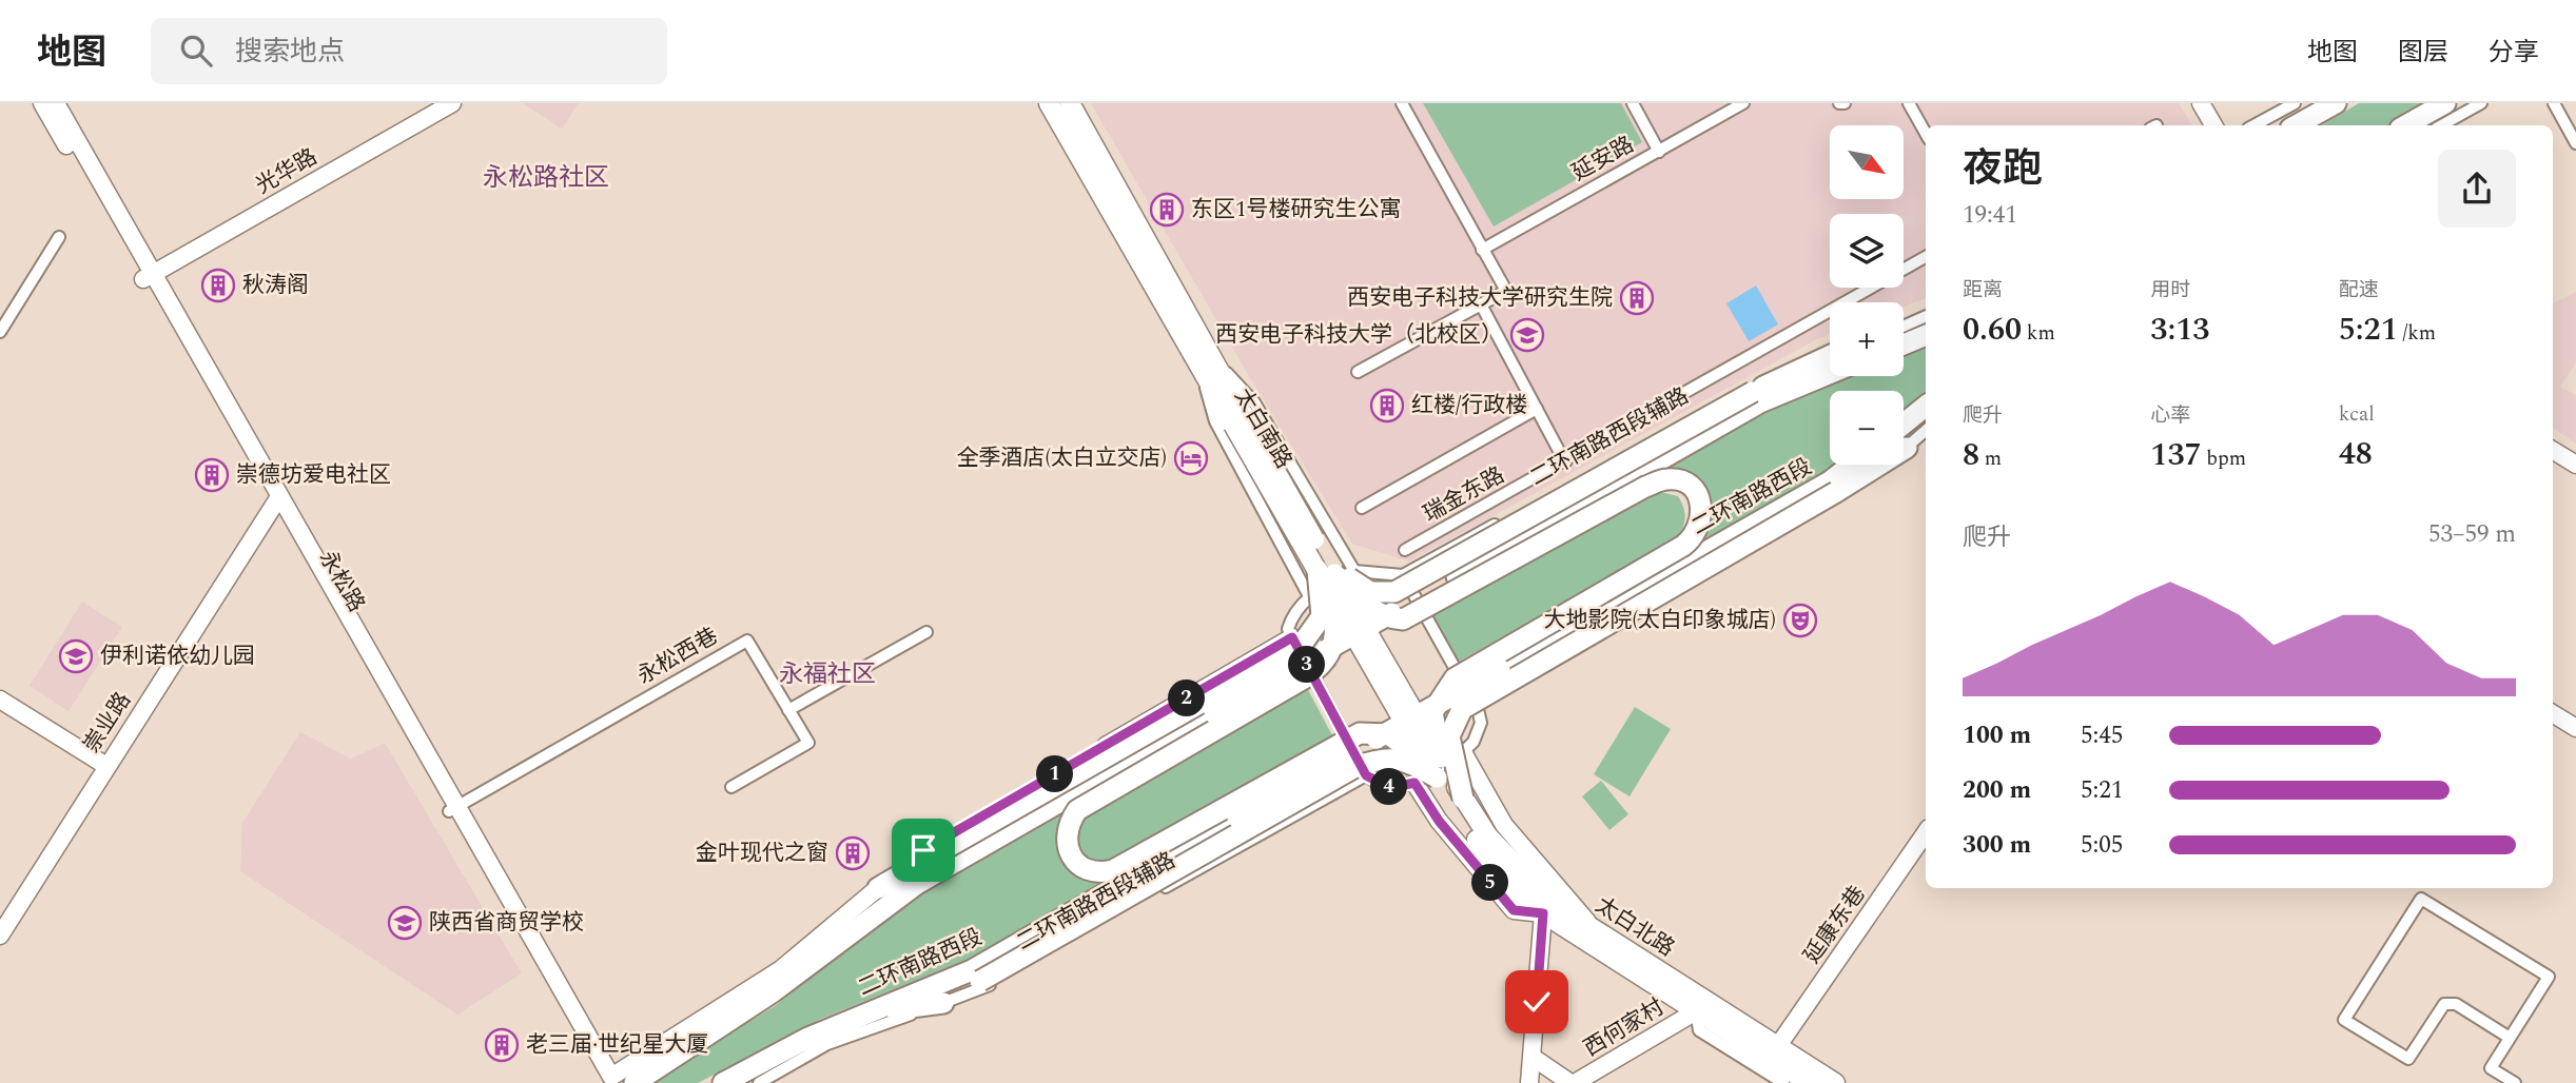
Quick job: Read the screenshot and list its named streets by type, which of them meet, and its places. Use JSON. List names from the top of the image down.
{
  "streets": {
    "highway": ["二环南路西段"],
    "main road": ["太白南路", "太白北路"],
    "street": [
      "延安路",
      "光华路",
      "二环南路西段辅路",
      "瑞金东路",
      "永松路",
      "永松西巷",
      "崇业路",
      "延康东巷",
      "西何家村"
    ]
  },
  "crossings": [
    ["光华路", "永松路"],
    ["太白南路", "太白北路"],
    ["永松路", "永松西巷"],
    ["永松路", "崇业路"],
    ["延康东巷", "太白北路"],
    ["太白北路", "西何家村"]
  ],
  "districts": ["永松路社区", "永福社区"],
  "places": {
    "building": [
      "东区1号楼研究生公寓",
      "秋涛阁",
      "西安电子科技大学研究生院",
      "红楼/行政楼",
      "崇德坊爱电社区",
      "金叶现代之窗",
      "老三届·世纪星大厦"
    ],
    "school or university": ["西安电子科技大学（北校区）", "伊利诺依幼儿园", "陕西省商贸学校"],
    "hotel": ["全季酒店(太白立交店)"],
    "theatre": ["大地影院(太白印象城店)"]
  },
  "north": "bottom right",
  "page": {
    "header": "地图",
    "search": "搜索地点",
    "nav": ["地图", "图层", "分享"],
    "map_buttons": ["+", "−"],
    "heading": ["夜跑", "19:41"],
    "stats": [
      ["距离", "0.60 km"],
      ["用时", "3:13"],
      ["配速", "5:21 /km"],
      ["爬升", "8 m"],
      ["心率", "137 bpm"],
      ["kcal", "48"]
    ],
    "chart": ["爬升", "53–59 m"],
    "pins": [
      "3",
      "2",
      "1",
      "4",
      "5"
    ],
    "list": [
      {
        "name": "100 m",
        "note": "5:45"
      },
      {
        "name": "200 m",
        "note": "5:21"
      },
      {
        "name": "300 m",
        "note": "5:05"
      }
    ]
  }
}
